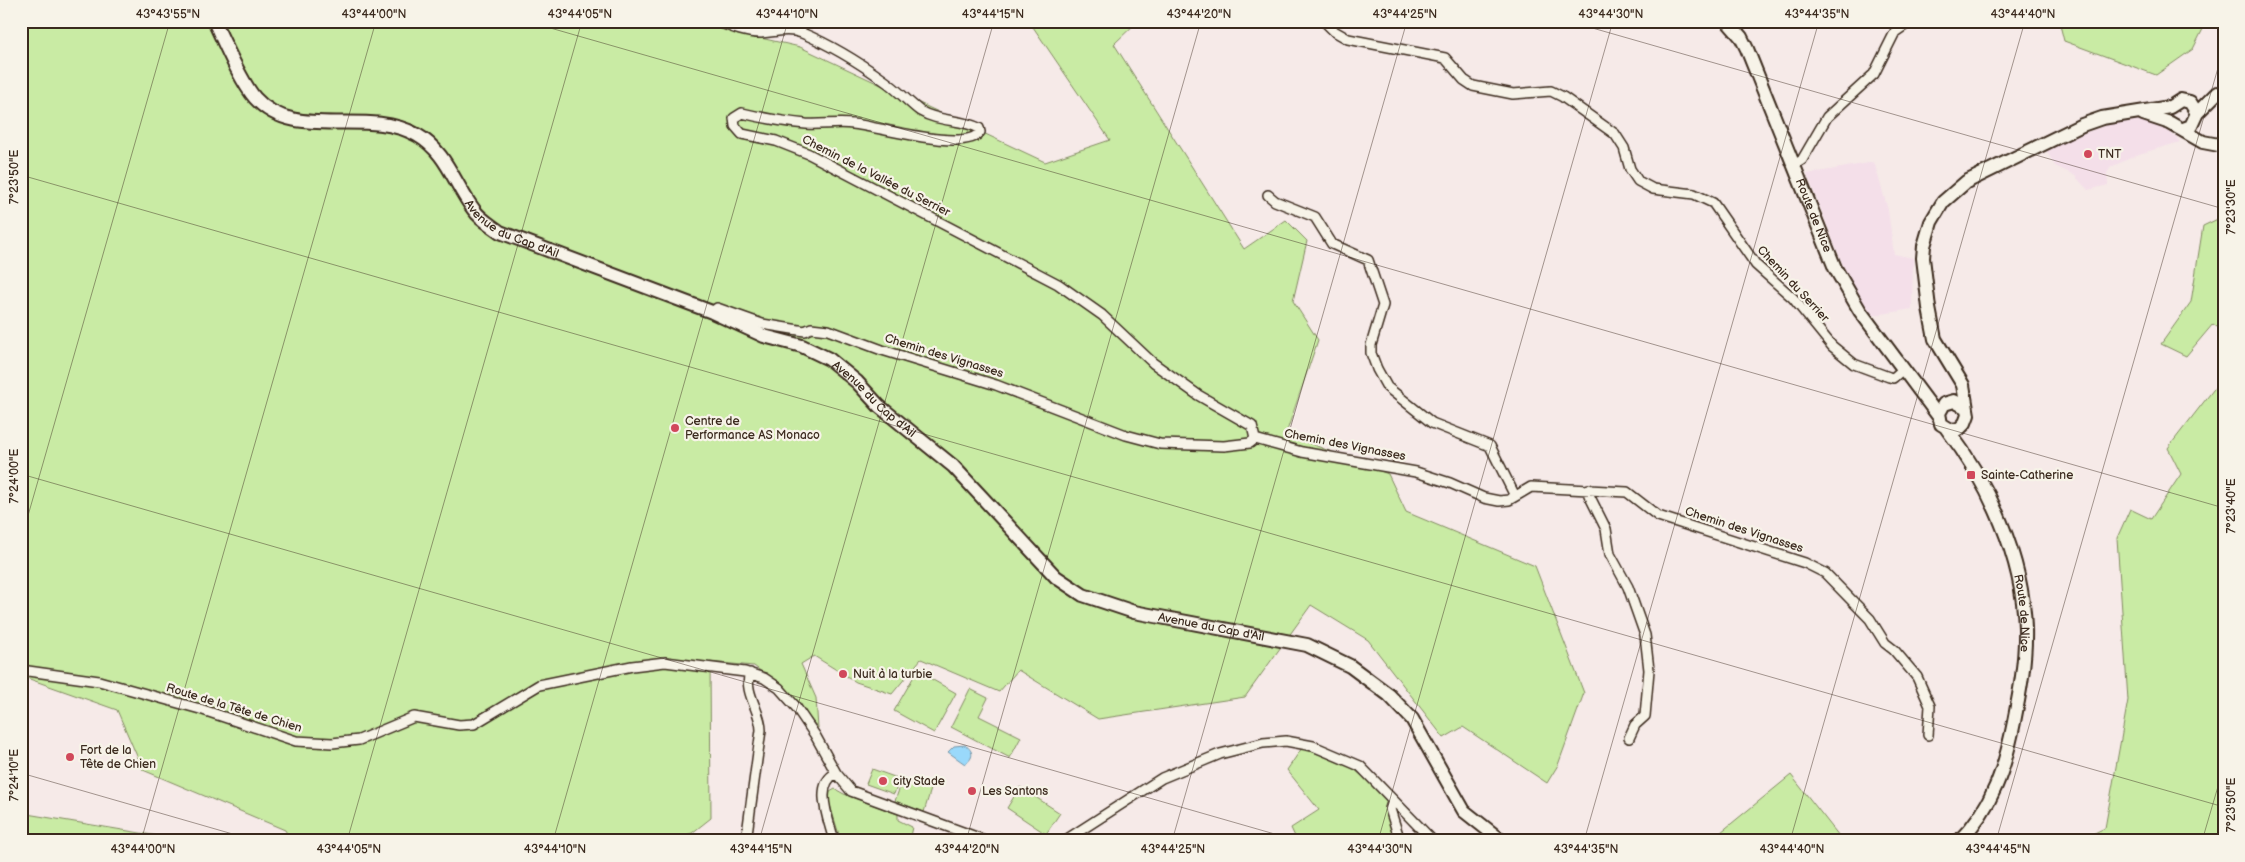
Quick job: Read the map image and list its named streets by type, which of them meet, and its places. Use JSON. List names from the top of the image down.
{
  "streets": {
    "main road": ["Route de Nice", "Avenue du Cap d'Ail"],
    "street": [
      "Chemin de la Vallée du Serrier",
      "Chemin du Serrier",
      "Chemin des Vignasses",
      "Route de la Tête de Chien"
    ]
  },
  "crossings": [
    ["Chemin de la Vallée du Serrier", "Chemin des Vignasses"],
    ["Route de Nice", "Chemin du Serrier"],
    ["Avenue du Cap d'Ail", "Chemin des Vignasses"]
  ],
  "places": {
    "other": [
      "TNT",
      "Centre de Performance AS Monaco",
      "Nuit à la turbie",
      "Fort de la Tête de Chien",
      "city Stade",
      "Les Santons"
    ],
    "transit": ["Sainte-Catherine"]
  },
  "coordinates": [
    "43°43'55\"N",
    "43°44'00\"N",
    "43°44'05\"N",
    "43°44'10\"N",
    "43°44'15\"N",
    "43°44'20\"N",
    "43°44'25\"N",
    "43°44'30\"N",
    "43°44'35\"N",
    "43°44'40\"N",
    "7°23'50\"E",
    "7°23'30\"E",
    "7°24'00\"E",
    "7°23'40\"E",
    "7°24'10\"E",
    "43°44'45\"N"
  ]
}
